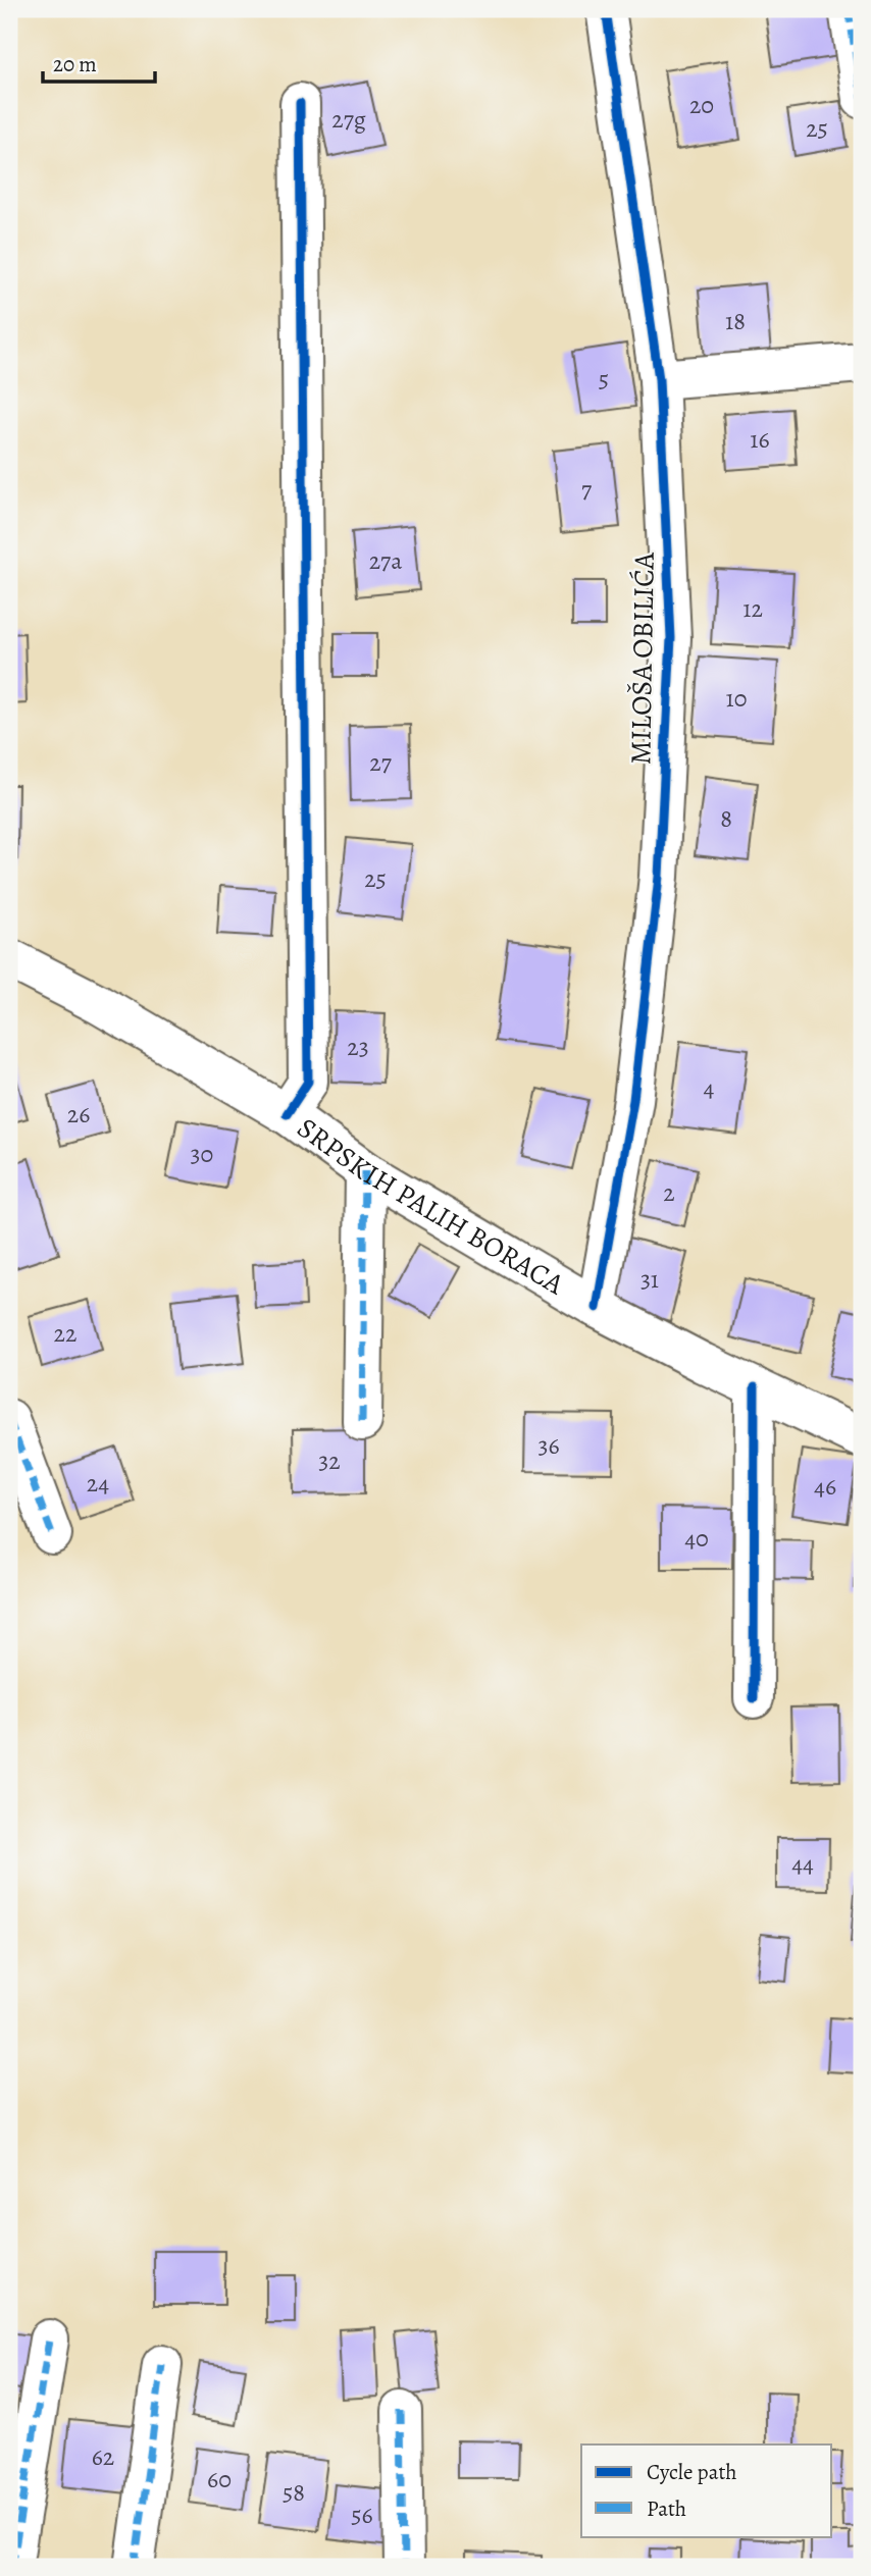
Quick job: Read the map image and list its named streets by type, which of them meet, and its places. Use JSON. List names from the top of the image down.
{
  "streets": {
    "street": ["MILOŠA OBILIĆA", "SRPSKIH PALIH BORACA"]
  },
  "crossings": [
    ["MILOŠA OBILIĆA", "SRPSKIH PALIH BORACA"]
  ],
  "house_numbers": [
    "20",
    "27g",
    "25",
    "18",
    "5",
    "16",
    "7",
    "27a",
    "12",
    "10",
    "27",
    "8",
    "25",
    "23",
    "4",
    "26",
    "30",
    "2",
    "31",
    "22",
    "36",
    "32",
    "24",
    "46",
    "40",
    "44",
    "62",
    "60",
    "58",
    "56"
  ],
  "legend": ["Cycle path", "Path"],
  "scale_bar": "20 m"
}
